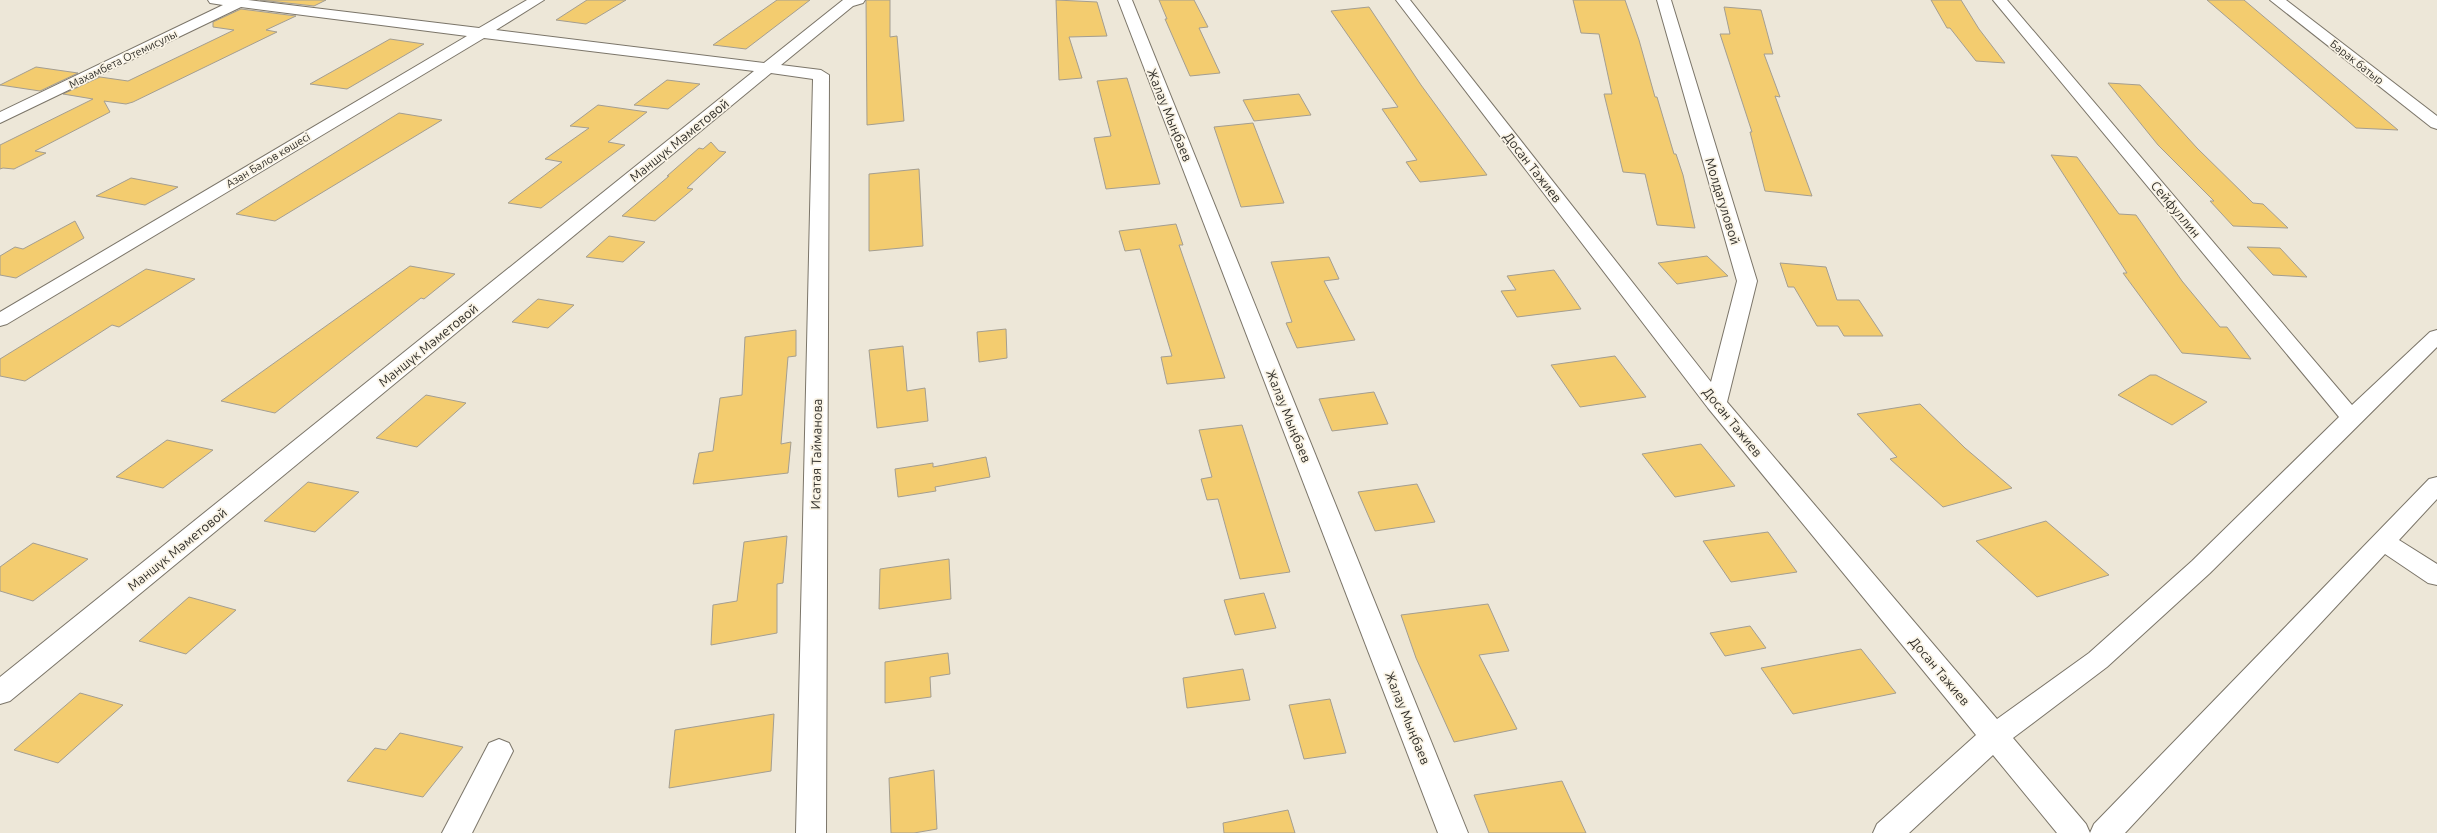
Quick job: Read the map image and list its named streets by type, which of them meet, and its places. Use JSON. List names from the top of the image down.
{
  "streets": {
    "street": [
      "Махамбета Отемисулы",
      "Барак батыр",
      "Жалау Мыңбаев",
      "Маншүк Мәметовой",
      "Азан Балов көшесі",
      "Досан Тажиев",
      "Молдагуловой",
      "Сейфуллин",
      "Исатая Тайманова"
    ]
  },
  "crossings": [
    ["Маншүк Мәметовой", "Исатая Тайманова"],
    ["Досан Тажиев", "Молдагуловой"]
  ]
}
